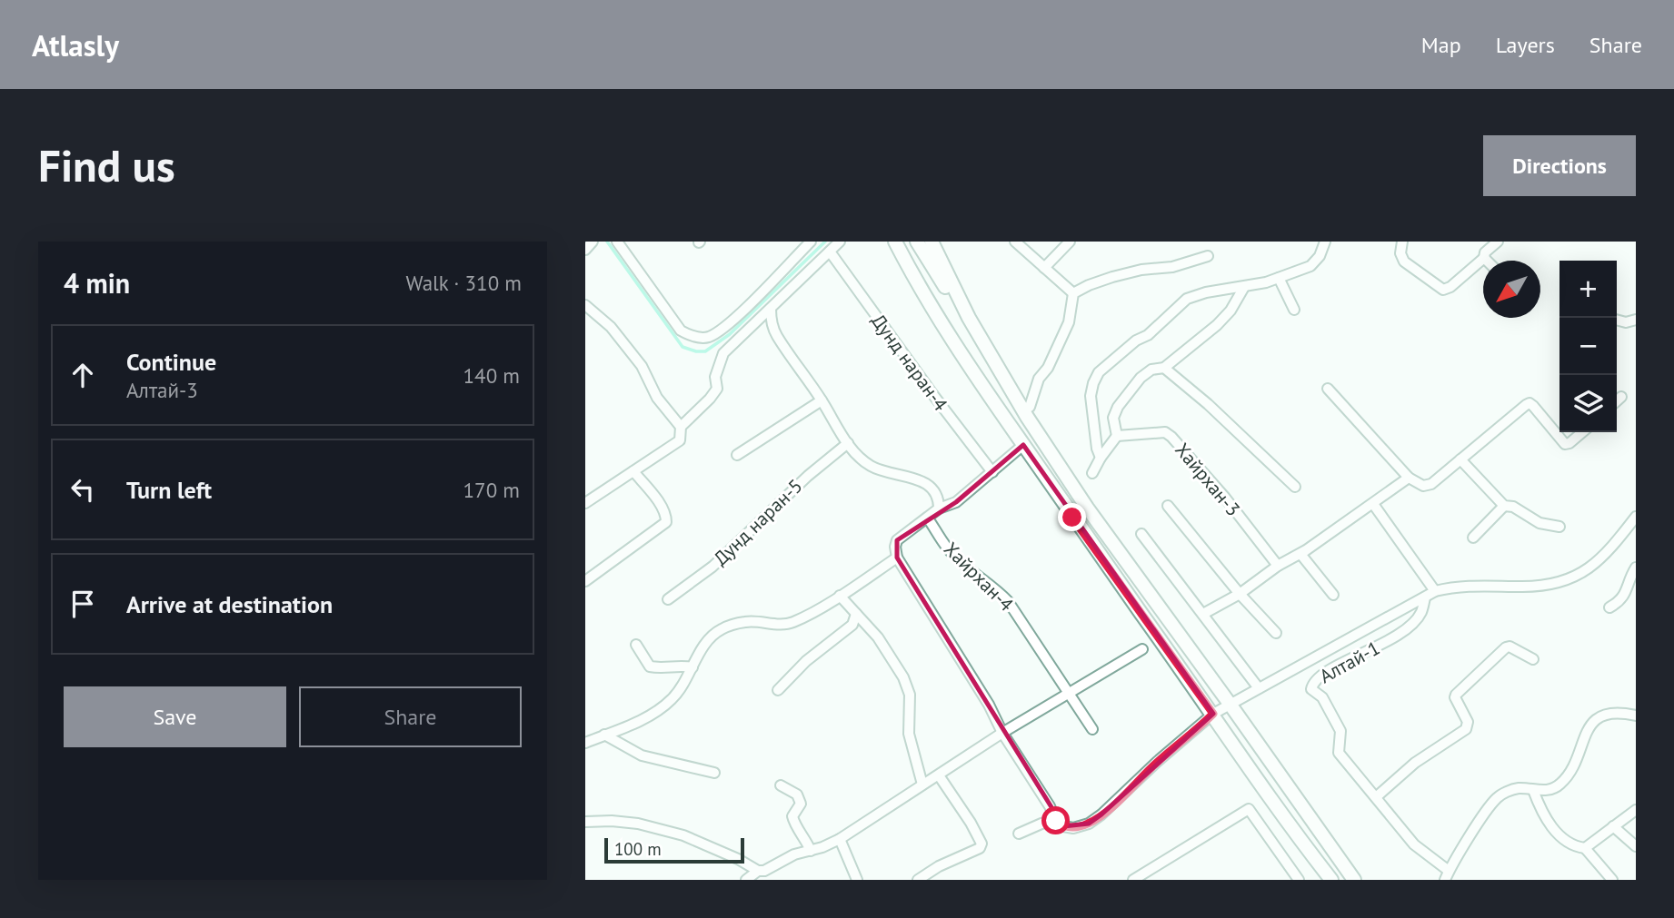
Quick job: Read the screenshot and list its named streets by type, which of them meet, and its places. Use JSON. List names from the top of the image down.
{
  "streets": {
    "street": [
      "Дунд наран-4",
      "Хайрхан-3",
      "Дунд наран-5",
      "Хайрхан-4",
      "Алтай-1"
    ]
  },
  "scale_bar": "100 m",
  "north": "bottom left",
  "page": {
    "header": "Atlasly",
    "nav": ["Map", "Layers", "Share"],
    "buttons": [
      "Directions",
      ["Save", "Share"]
    ],
    "title": "Find us",
    "heading": ["4 min", "Walk · 310 m"],
    "map_buttons": ["+", "−"],
    "list": [
      ["Continue", "Алтай-3", "140 m"],
      ["Turn left", "170 m"],
      "Arrive at destination"
    ],
    "scale": "100 m"
  }
}
